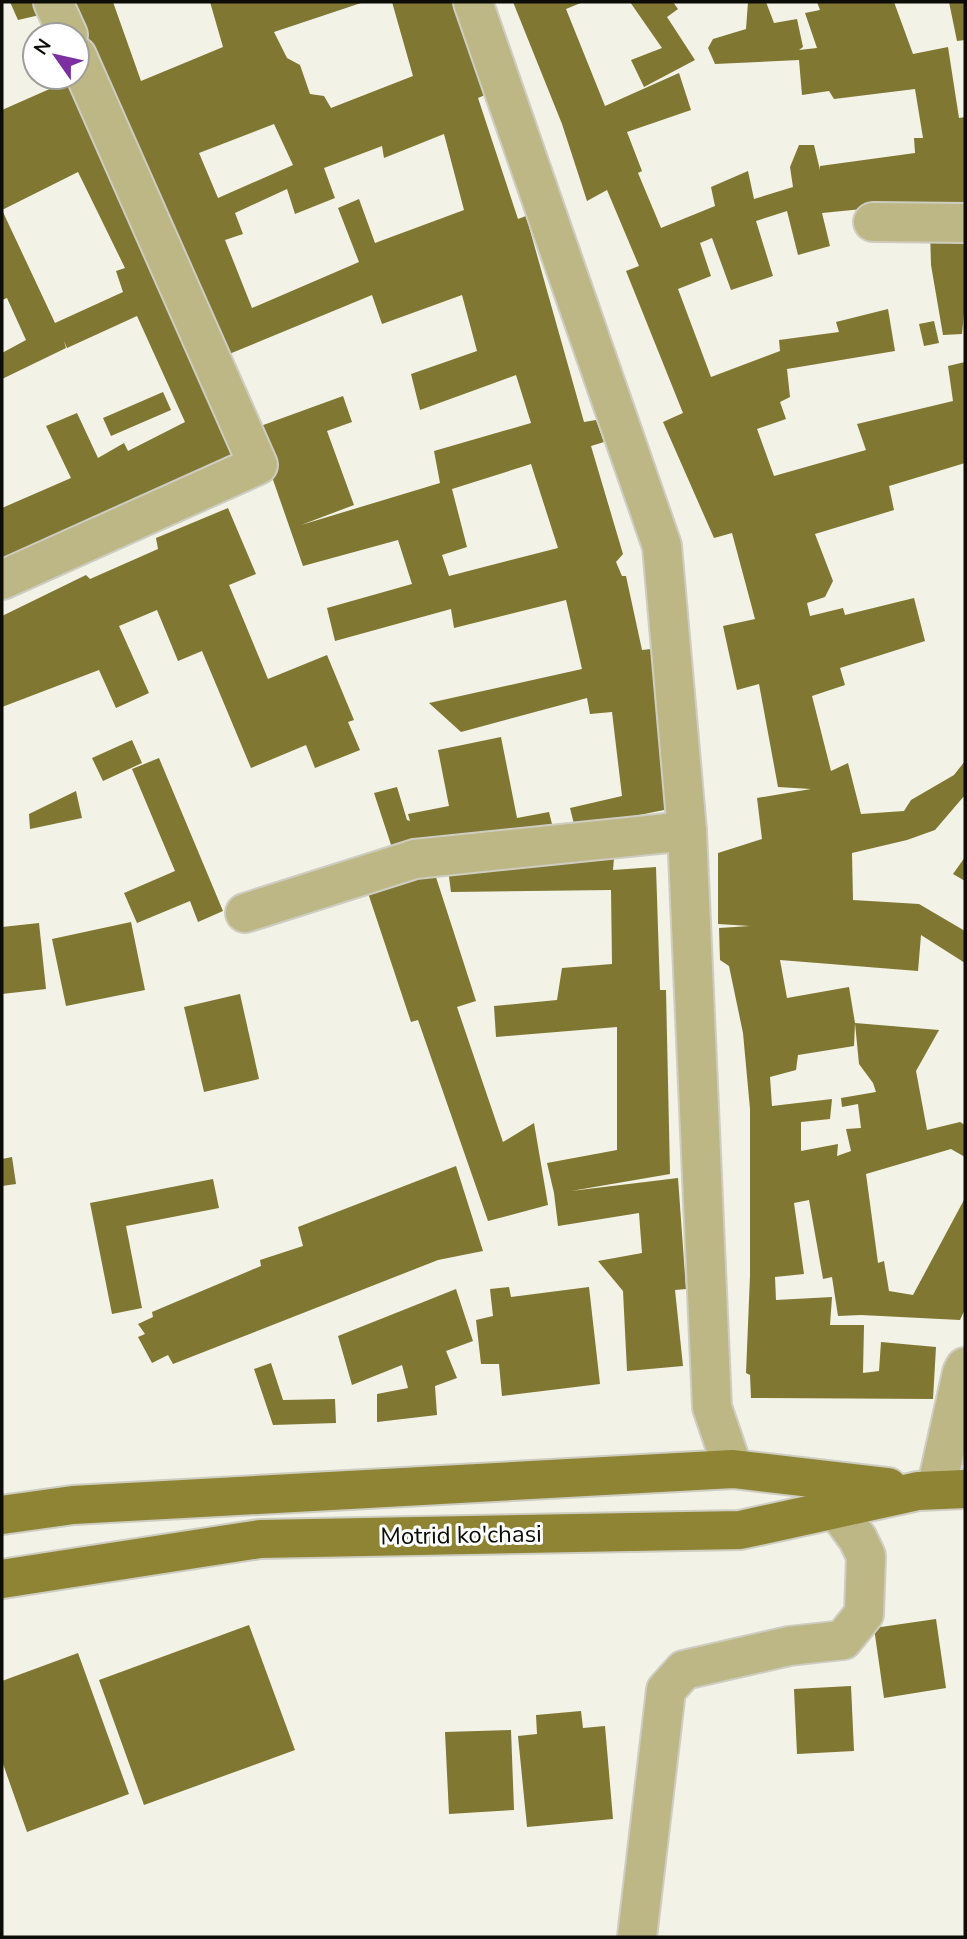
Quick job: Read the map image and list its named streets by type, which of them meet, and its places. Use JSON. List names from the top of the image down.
{
  "streets": {
    "main road": ["Motrid ko'chasi"]
  },
  "north": "top left"
}
